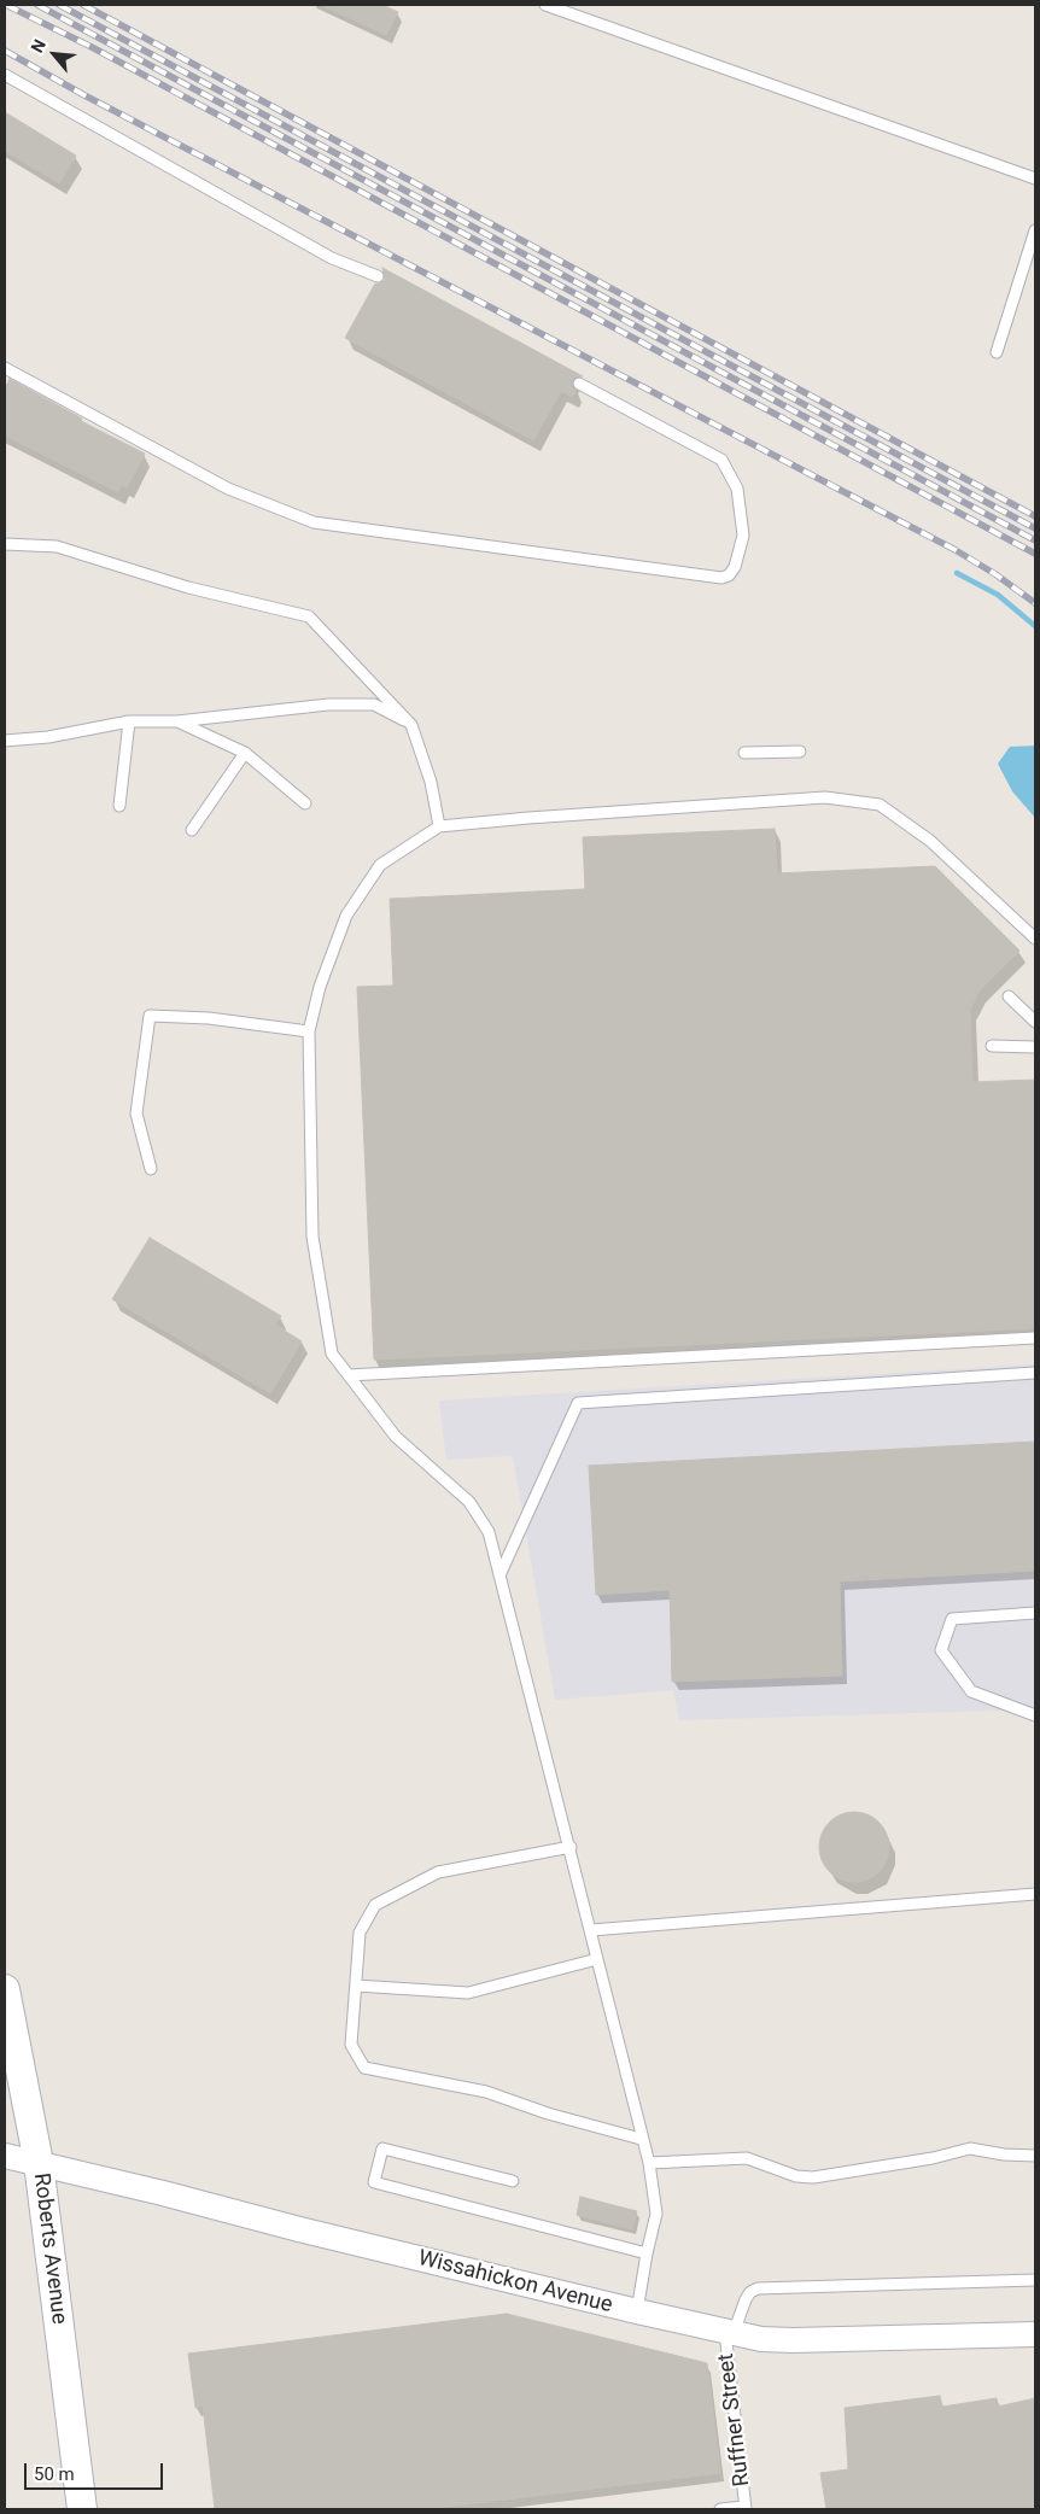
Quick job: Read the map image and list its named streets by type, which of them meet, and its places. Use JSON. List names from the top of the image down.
{
  "streets": {
    "main road": ["Roberts Avenue"],
    "street": ["Wissahickon Avenue"],
    "lane": ["Ruffner Street"]
  },
  "crossings": [
    ["Roberts Avenue", "Wissahickon Avenue"],
    ["Wissahickon Avenue", "Ruffner Street"]
  ],
  "scale_bar": "50 m",
  "north": "top left"
}
